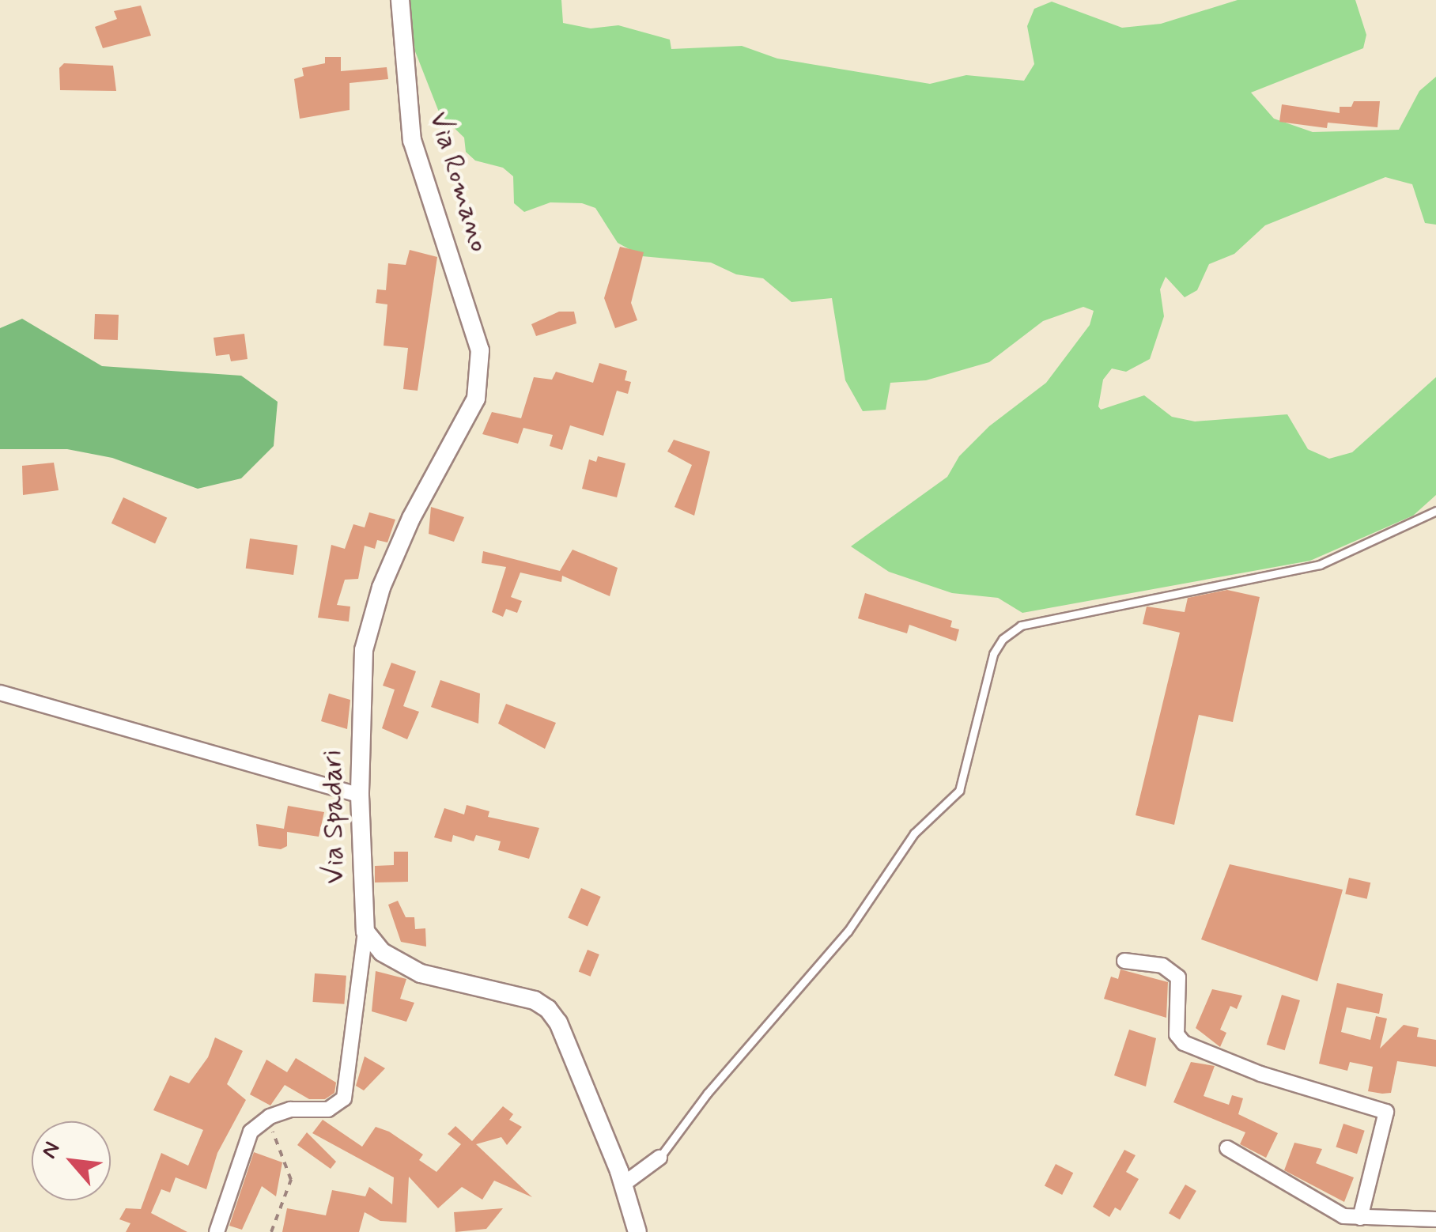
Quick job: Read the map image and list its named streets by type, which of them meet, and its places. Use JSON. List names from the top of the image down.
{
  "streets": {
    "street": ["Via Romano", "Via Spadari"]
  },
  "crossings": [
    ["Via Romano", "Via Spadari"]
  ],
  "north": "top left"
}
